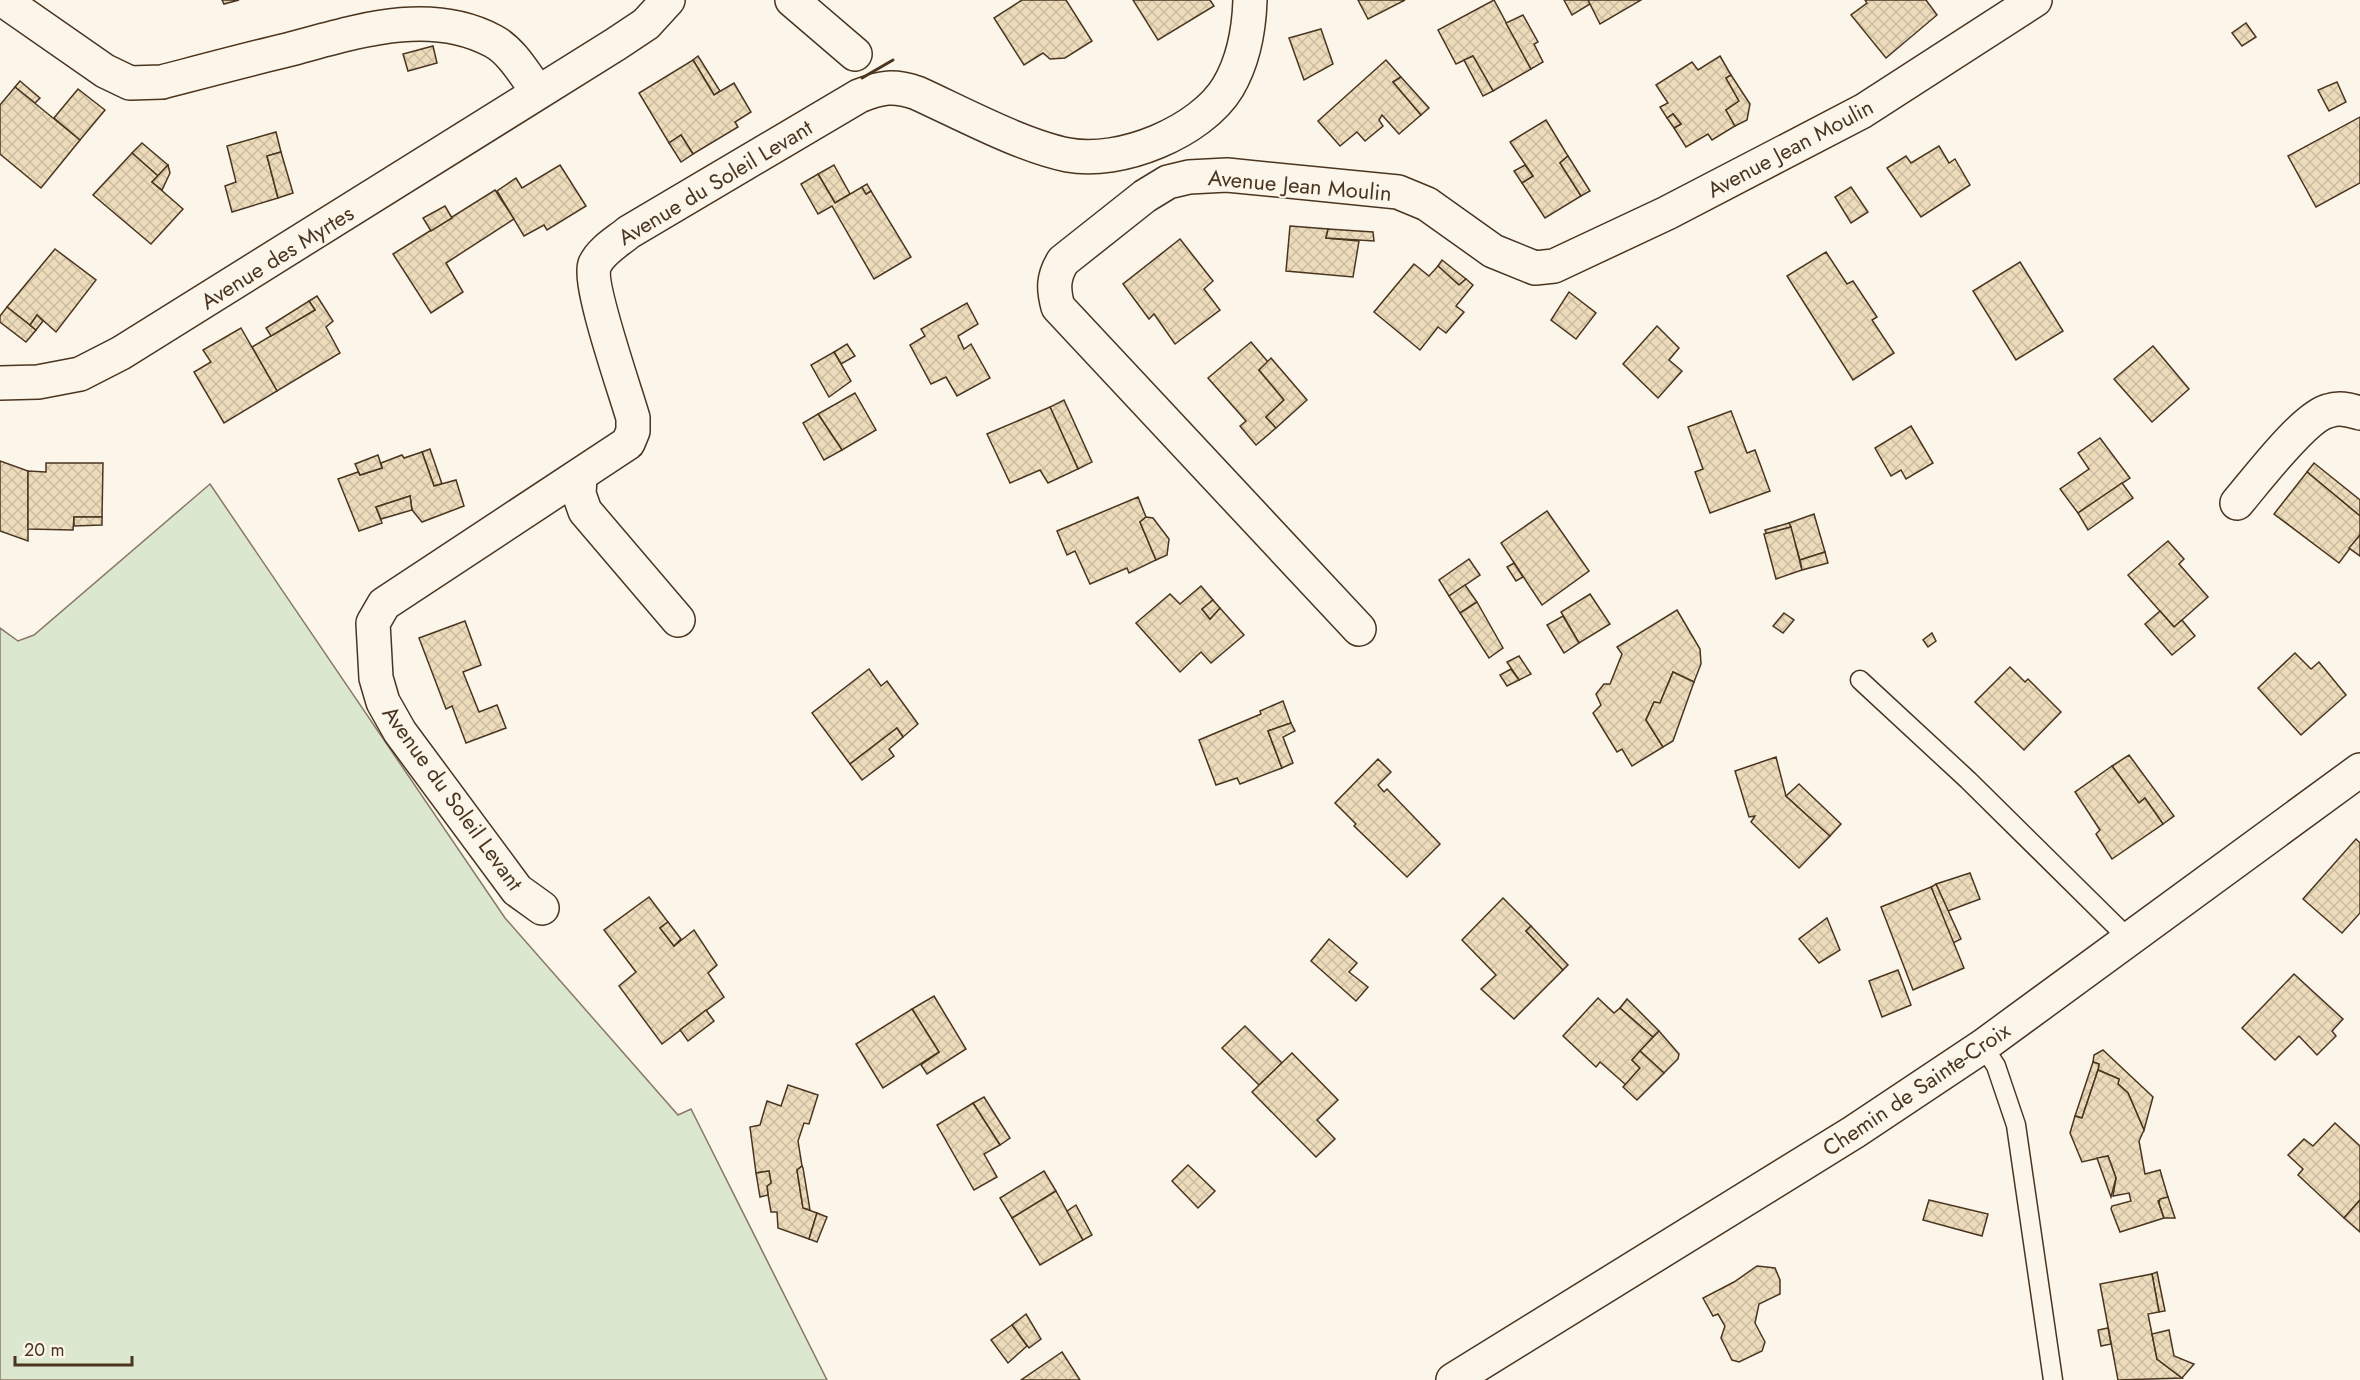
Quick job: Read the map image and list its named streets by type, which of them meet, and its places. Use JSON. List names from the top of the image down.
{
  "streets": {
    "street": [
      "Avenue Jean Moulin",
      "Avenue du Soleil Levant",
      "Avenue des Myrtes",
      "Chemin de Sainte-Croix"
    ]
  },
  "scale_bar": "20 m"
}
